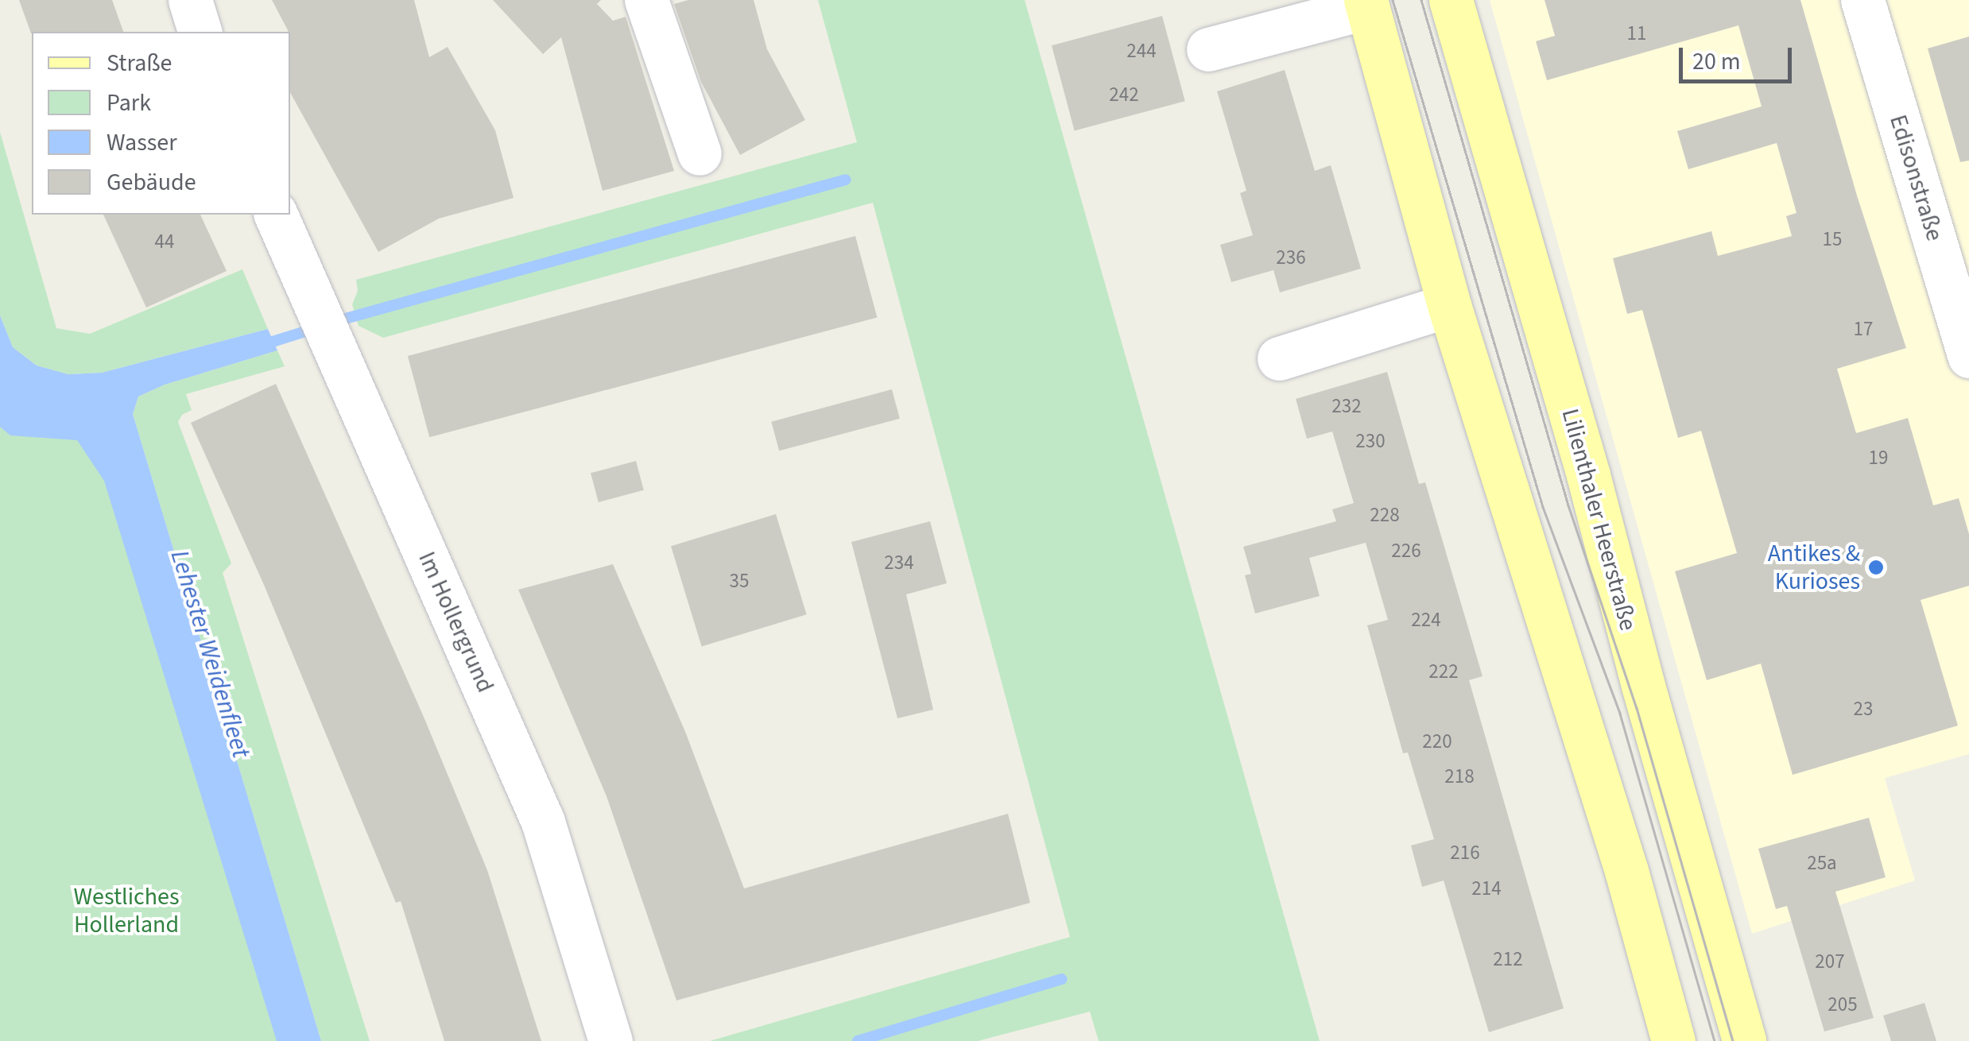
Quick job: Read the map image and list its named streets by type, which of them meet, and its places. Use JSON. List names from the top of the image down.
{
  "streets": {
    "main road": ["Lilienthaler Heerstraße"],
    "street": ["Edisonstraße", "Im Hollergrund"]
  },
  "water": ["Lehester Weidenfleet"],
  "parks": ["Westliches Hollerland"],
  "places": ["Antikes & Kurioses"],
  "house_numbers": [
    "11",
    "244",
    "242",
    "15",
    "44",
    "236",
    "17",
    "232",
    "230",
    "19",
    "228",
    "226",
    "234",
    "35",
    "224",
    "222",
    "23",
    "220",
    "218",
    "216",
    "25a",
    "214",
    "212",
    "207",
    "205"
  ],
  "legend": [
    "Straße",
    "Park",
    "Wasser",
    "Gebäude"
  ],
  "scale_bar": "20 m"
}
